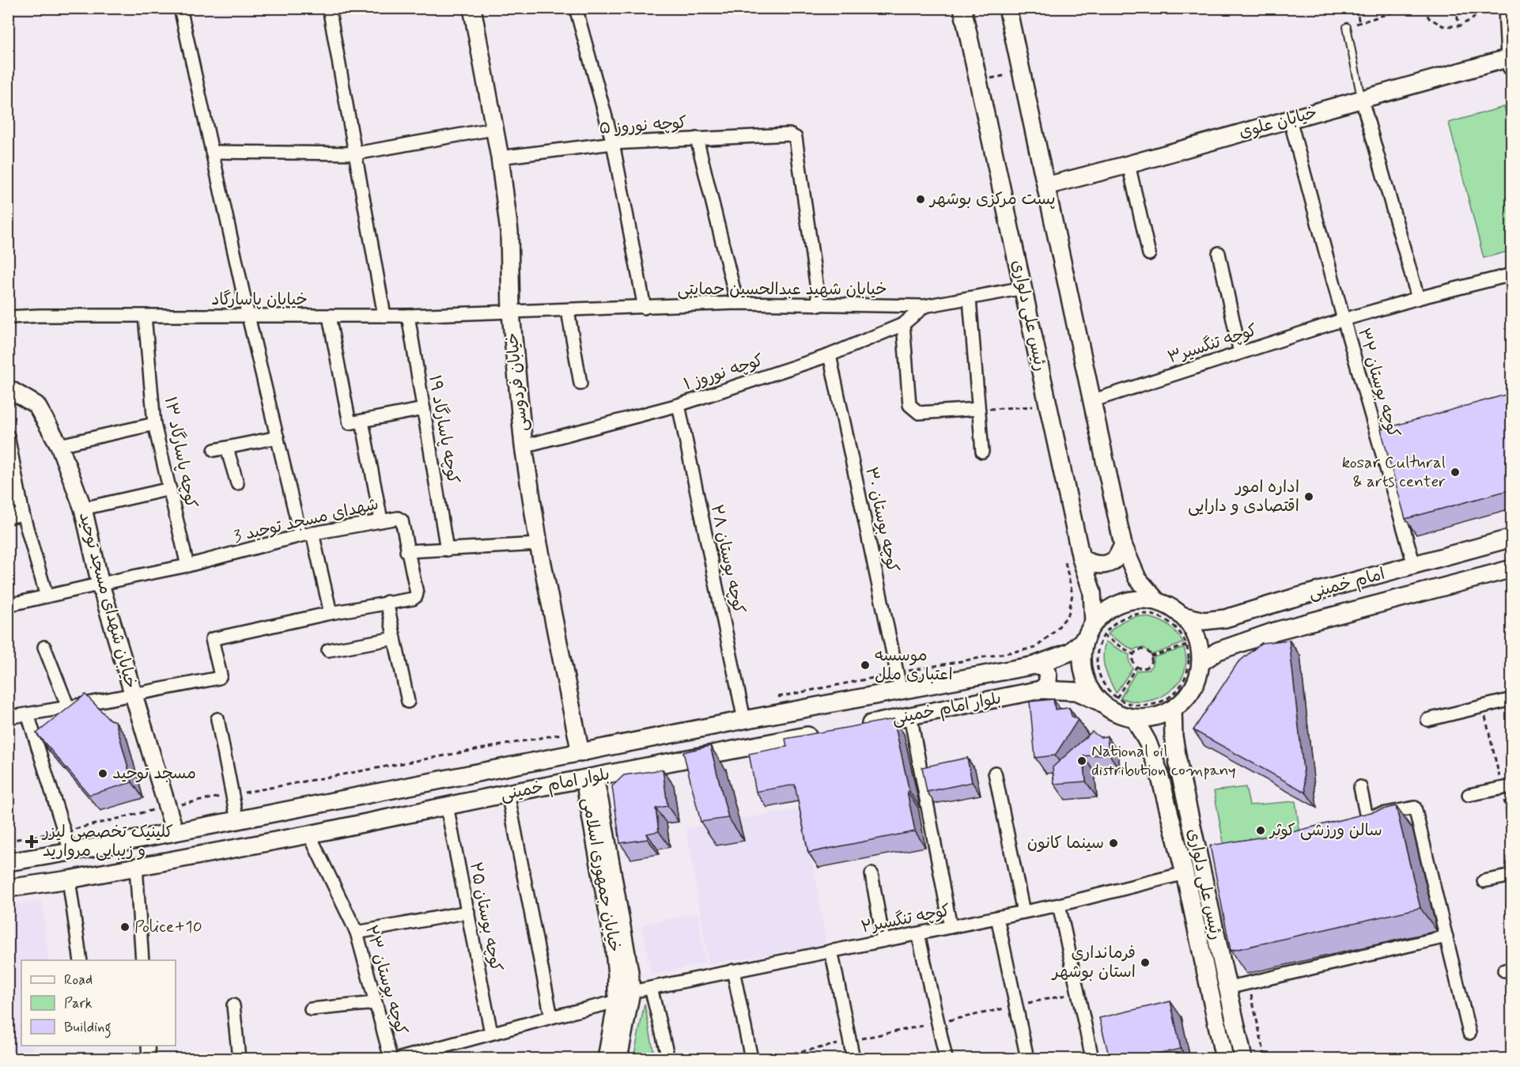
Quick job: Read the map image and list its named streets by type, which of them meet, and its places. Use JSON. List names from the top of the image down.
{
  "streets": {
    "street": [
      "خیابان علوی",
      "کوچه نوروز ۵",
      "خیابان شهید عبدالحسین حمایتی",
      "خیابان پاسارگاد",
      "رئیس علی دلواری",
      "کوچه تنگسیر۳",
      "کوچه نوروز ۱",
      "خیابان فردوسی",
      "کوچه بوستان ۳۲",
      "کوچه پاسارگاد ۱۹",
      "کوچه پاسارگاد ۱۳",
      "کوچه بوستان ۳۰",
      "شهدای مسجد توحید 3",
      "کوچه بوستان ۲۸",
      "امام خمینی",
      "خیابان شهدای مسجد توحید",
      "بلوار امام خمینی",
      "خیابان جمهوری اسلامی",
      "کوچه بوستان ۲۵",
      "کوچه تنگسیر۲",
      "کوچه بوستان ۲۳"
    ]
  },
  "crossings": [
    ["خیابان علوی", "کوچه بوستان ۳۲"],
    ["کوچه نوروز ۵", "خیابان شهید عبدالحسین حمایتی"],
    ["کوچه نوروز ۵", "خیابان فردوسی"],
    ["خیابان شهید عبدالحسین حمایتی", "خیابان پاسارگاد"],
    ["خیابان شهید عبدالحسین حمایتی", "رئیس علی دلواری"],
    ["خیابان شهید عبدالحسین حمایتی", "کوچه نوروز ۱"],
    ["خیابان شهید عبدالحسین حمایتی", "خیابان فردوسی"],
    ["خیابان پاسارگاد", "خیابان فردوسی"],
    ["خیابان پاسارگاد", "کوچه پاسارگاد ۱۹"],
    ["خیابان پاسارگاد", "کوچه پاسارگاد ۱۳"],
    ["رئیس علی دلواری", "بلوار امام خمینی"],
    ["رئیس علی دلواری", "کوچه تنگسیر۲"],
    ["کوچه تنگسیر۳", "کوچه بوستان ۳۲"],
    ["کوچه نوروز ۱", "خیابان فردوسی"],
    ["کوچه نوروز ۱", "کوچه بوستان ۳۰"],
    ["کوچه نوروز ۱", "کوچه بوستان ۲۸"],
    ["خیابان فردوسی", "بلوار امام خمینی"],
    ["کوچه بوستان ۳۲", "امام خمینی"],
    ["کوچه پاسارگاد ۱۳", "شهدای مسجد توحید 3"],
    ["کوچه بوستان ۳۰", "بلوار امام خمینی"],
    ["شهدای مسجد توحید 3", "خیابان شهدای مسجد توحید"],
    ["کوچه بوستان ۲۸", "بلوار امام خمینی"],
    ["خیابان شهدای مسجد توحید", "بلوار امام خمینی"],
    ["بلوار امام خمینی", "خیابان جمهوری اسلامی"],
    ["بلوار امام خمینی", "کوچه بوستان ۲۵"],
    ["بلوار امام خمینی", "کوچه بوستان ۲۳"],
    ["خیابان جمهوری اسلامی", "کوچه تنگسیر۲"]
  ],
  "places": {
    "other": [
      "پست مرکزی بوشهر",
      "kosar Cultural & arts center",
      "اداره امور اقتصادی و دارایی",
      "موسسه اعتباری ملل",
      "National oil distribution company",
      "مسجد توحید",
      "سالن ورزشی کوثر",
      "سینما کانون",
      "Police+10",
      "فرمانداری استان بوشهر"
    ],
    "health": ["کلینیک تخصصی لیزر و زیبایی مروارید"]
  },
  "legend": ["Road", "Park", "Building"]
}
